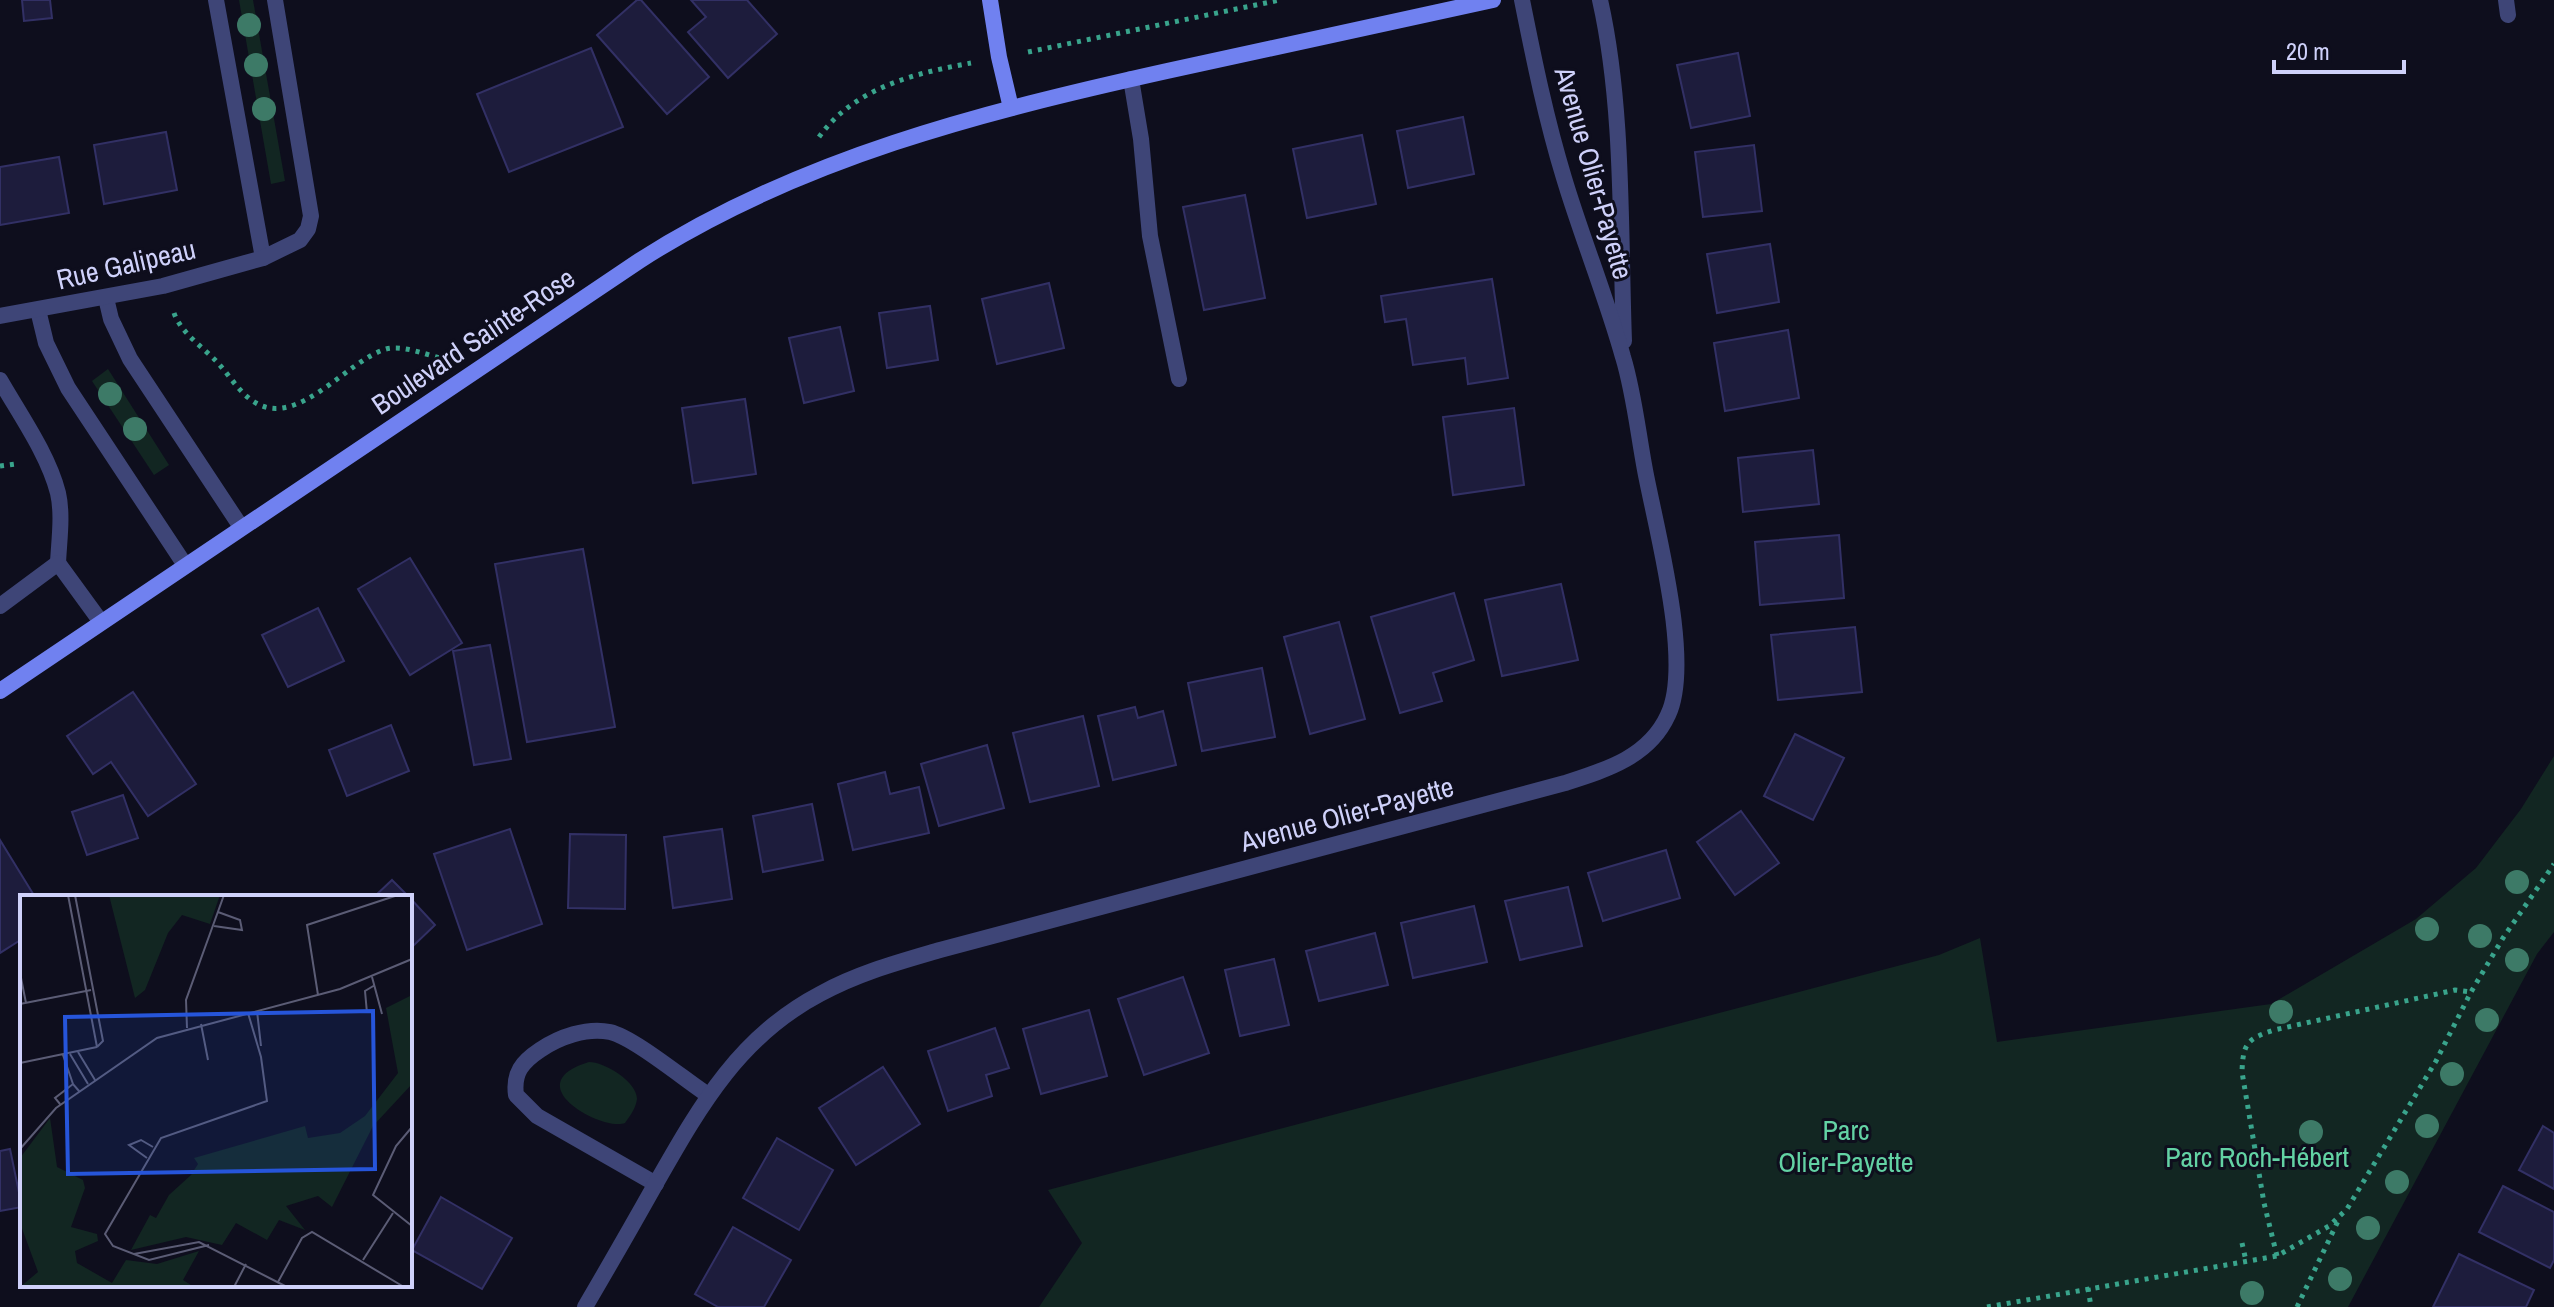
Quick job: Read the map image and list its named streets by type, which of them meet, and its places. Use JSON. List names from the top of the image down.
{
  "streets": {
    "street": ["Avenue Olier-Payette", "Rue Galipeau", "Boulevard Sainte-Rose"]
  },
  "parks": ["Parc Olier-Payette", "Parc Roch-Hébert"],
  "scale_bar": "20 m"
}
